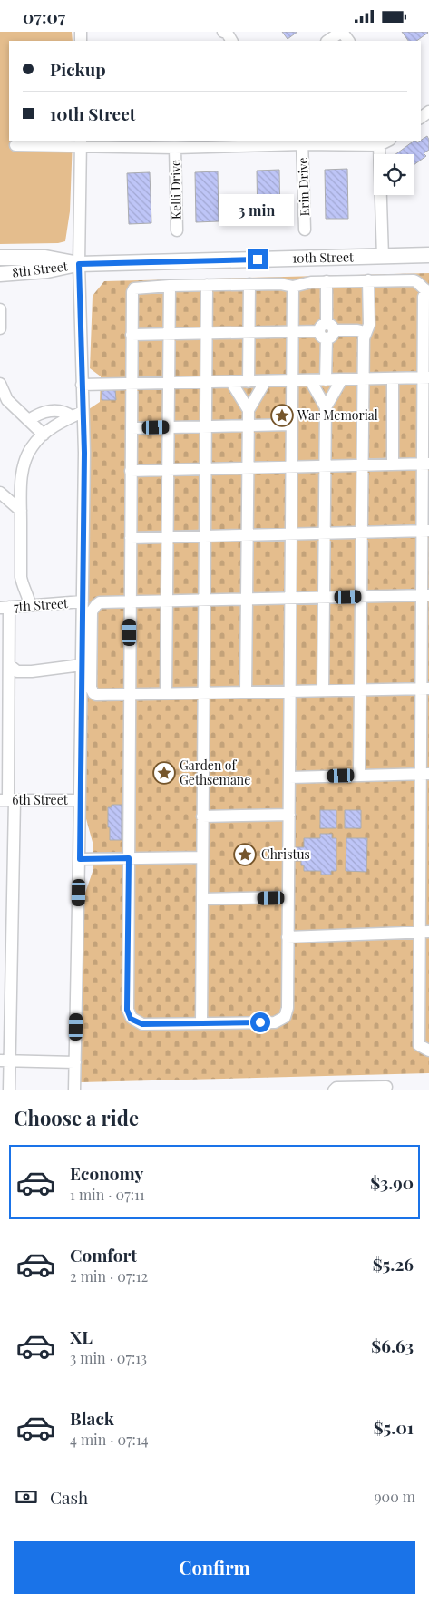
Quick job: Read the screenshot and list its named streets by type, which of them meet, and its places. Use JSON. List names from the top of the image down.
{
  "streets": {
    "main road": ["10th Street", "8th Street"],
    "street": [
      "Erin Drive",
      "Kelli Drive",
      "7th Street",
      "6th Street"
    ]
  },
  "crossings": [
    ["10th Street", "8th Street"]
  ],
  "places": {
    "place": ["War Memorial", "Garden of Gethsemane", "Christus"]
  },
  "page": {
    "status": "07:07",
    "banner": ["Pickup", "10th Street"],
    "bubble": "3 min",
    "heading": "Choose a ride",
    "list": [
      {
        "name": "Economy",
        "note": "1 min · 07:11",
        "value": "$3.90"
      },
      {
        "name": "Comfort",
        "note": "2 min · 07:12",
        "value": "$5.26"
      },
      {
        "name": "XL",
        "note": "3 min · 07:13",
        "value": "$6.63"
      },
      {
        "name": "Black",
        "note": "4 min · 07:14",
        "value": "$5.01"
      }
    ],
    "pay": ["Cash", "900 m"],
    "buttons": "Confirm"
  }
}
